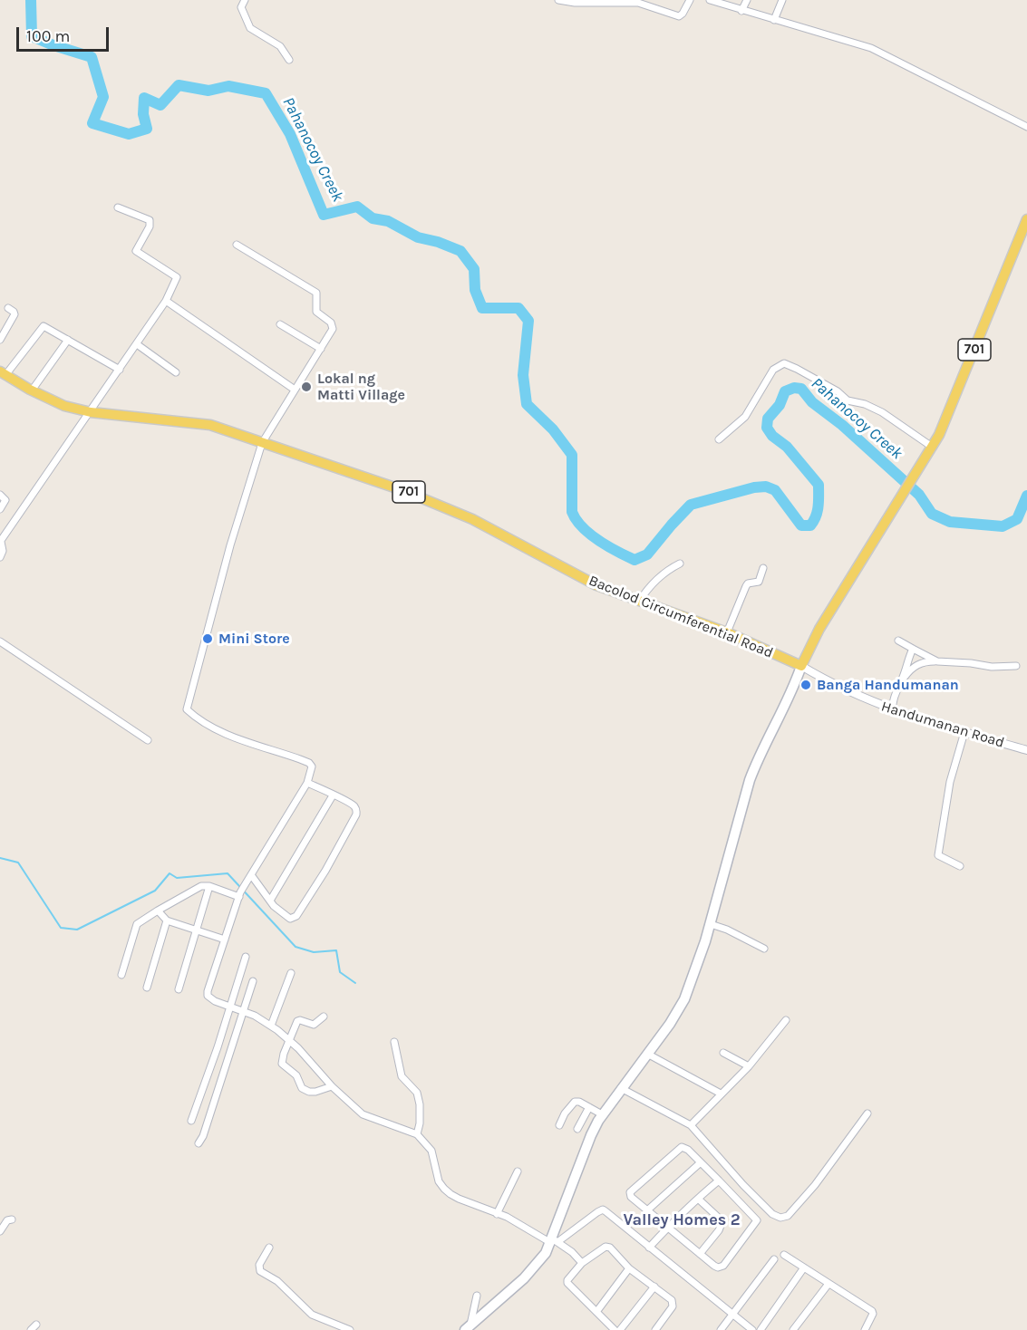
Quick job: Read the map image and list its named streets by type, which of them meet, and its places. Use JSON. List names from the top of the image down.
{
  "streets": {
    "main road": ["701", "Bacolod Circumferential Road"],
    "street": ["Handumanan Road"]
  },
  "crossings": [
    ["701", "Bacolod Circumferential Road"],
    ["701", "Handumanan Road"],
    ["Bacolod Circumferential Road", "Handumanan Road"]
  ],
  "districts": ["Valley Homes 2"],
  "water": ["Pahanocoy Creek"],
  "places": ["Lokal ng Matti Village", "Mini Store", "Banga Handumanan"],
  "scale_bar": "100 m"
}
